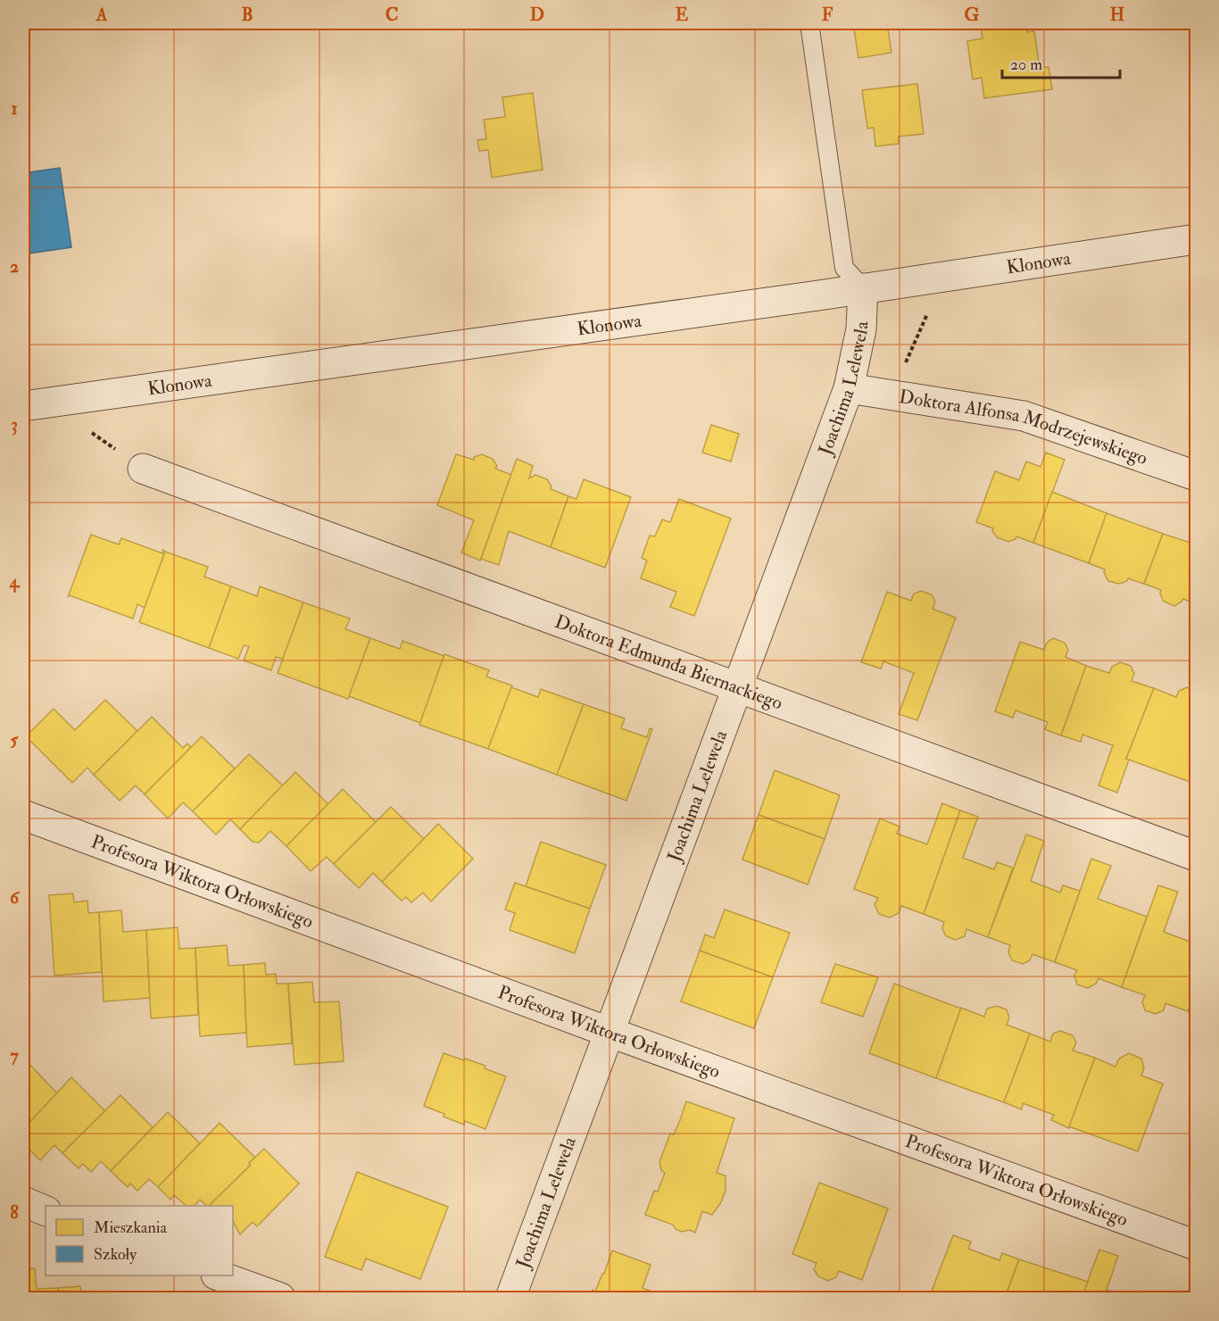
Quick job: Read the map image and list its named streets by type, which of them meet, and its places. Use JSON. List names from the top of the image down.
{
  "streets": {
    "street": [
      "Klonowa",
      "Joachima Lelewela",
      "Doktora Alfonsa Modrzejewskiego",
      "Doktora Edmunda Biernackiego",
      "Profesora Wiktora Orłowskiego"
    ]
  },
  "crossings": [
    ["Klonowa", "Joachima Lelewela"],
    ["Joachima Lelewela", "Doktora Alfonsa Modrzejewskiego"],
    ["Joachima Lelewela", "Doktora Edmunda Biernackiego"],
    ["Joachima Lelewela", "Profesora Wiktora Orłowskiego"]
  ],
  "legend": ["Mieszkania", "Szkoły"],
  "scale_bar": "20 m",
  "grid": {
    "columns": [
      "A",
      "B",
      "C",
      "D",
      "E",
      "F",
      "G",
      "H"
    ],
    "rows": [
      "1",
      "2",
      "3",
      "4",
      "5",
      "6",
      "7",
      "8"
    ]
  }
}
